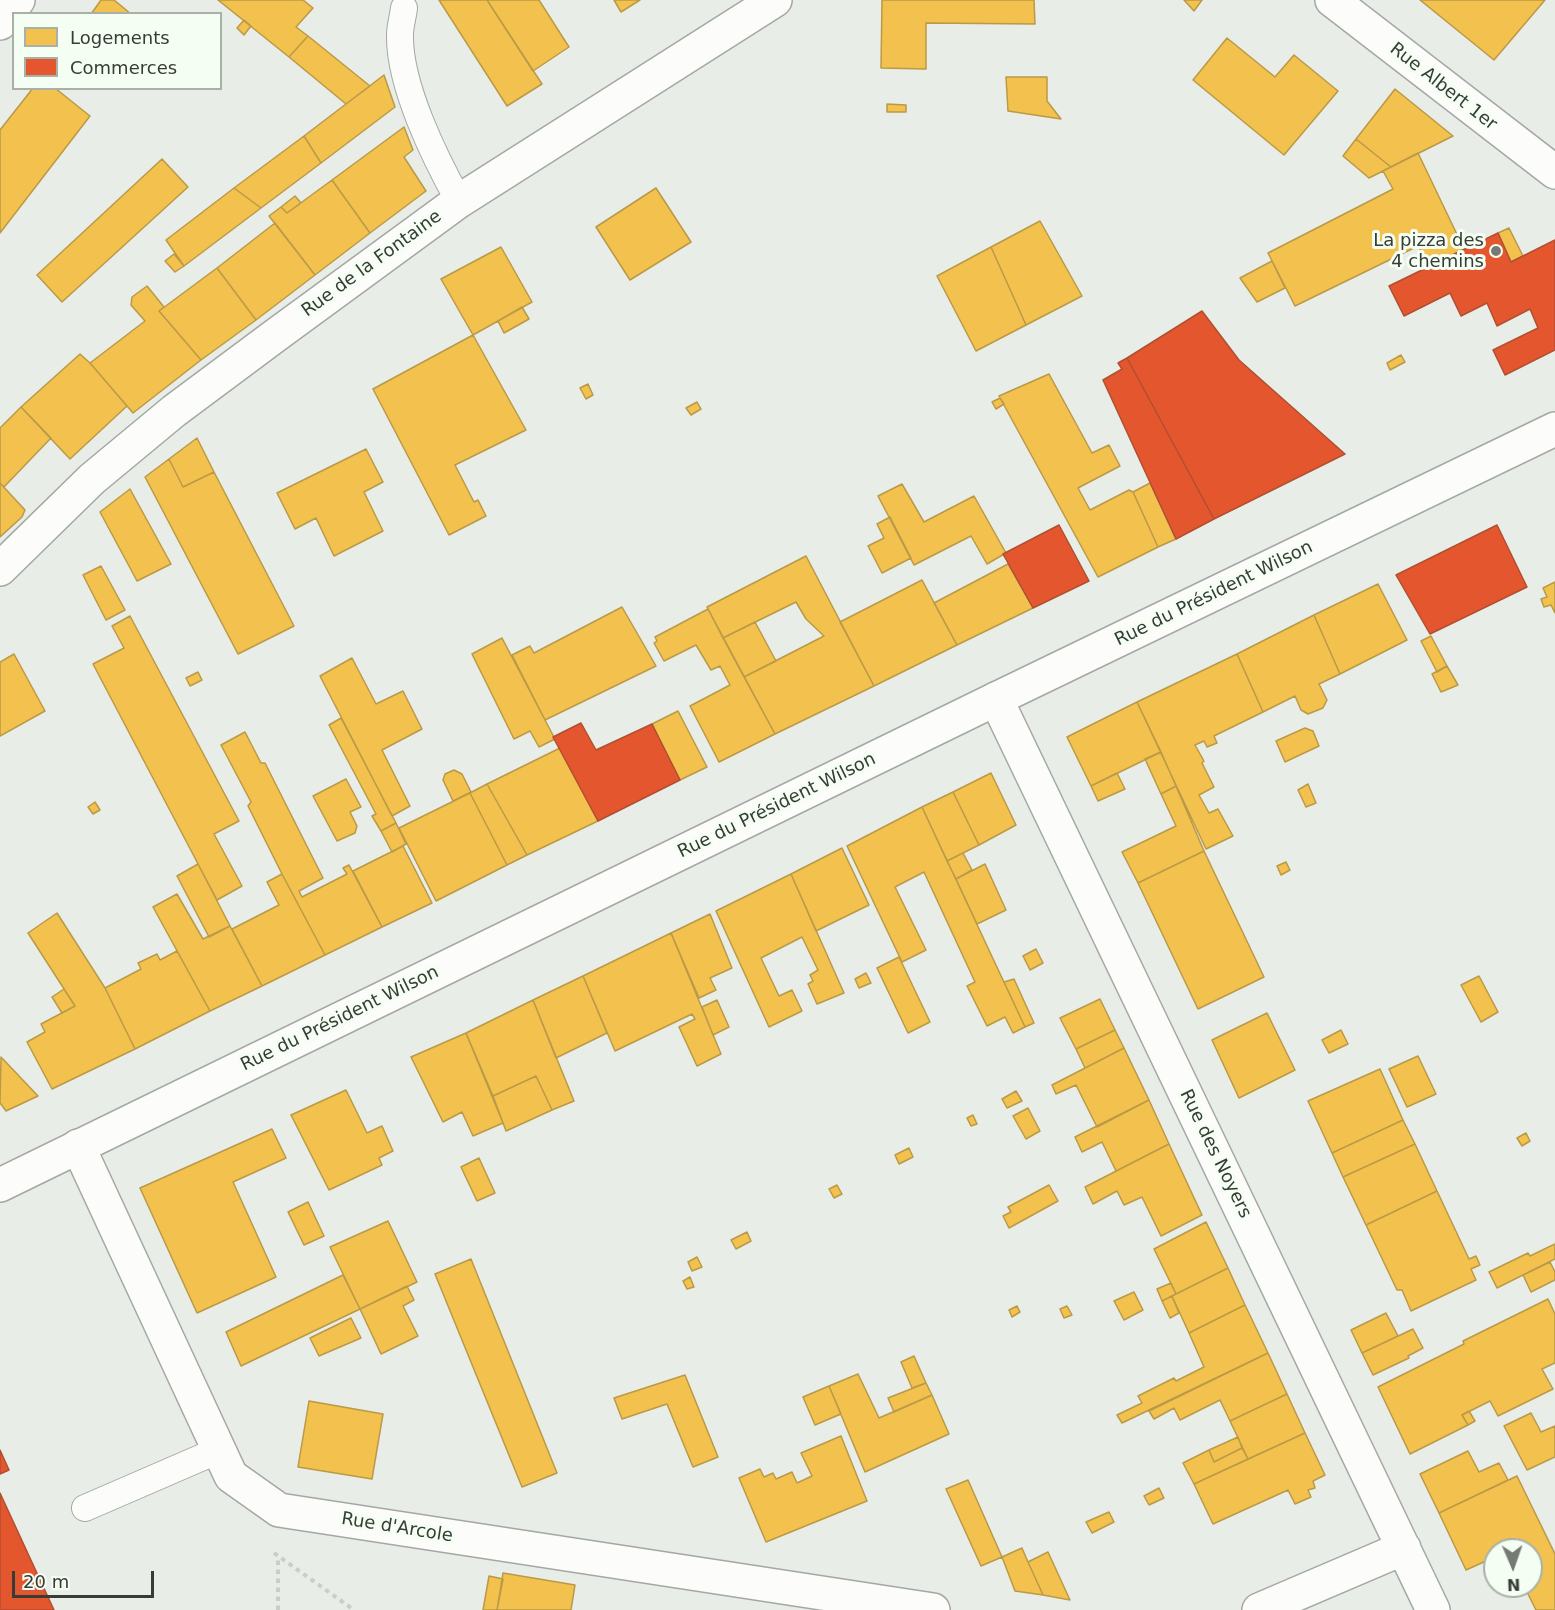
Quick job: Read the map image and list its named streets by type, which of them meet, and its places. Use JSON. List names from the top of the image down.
{
  "streets": {
    "street": [
      "Rue Albert 1er",
      "Rue de la Fontaine",
      "Rue du Président Wilson",
      "Rue des Noyers",
      "Rue d'Arcole"
    ]
  },
  "crossings": [
    ["Rue du Président Wilson", "Rue des Noyers"],
    ["Rue du Président Wilson", "Rue d'Arcole"]
  ],
  "places": ["La pizza des 4 chemins"],
  "legend": ["Logements", "Commerces"],
  "scale_bar": "20 m",
  "north": "bottom"
}
